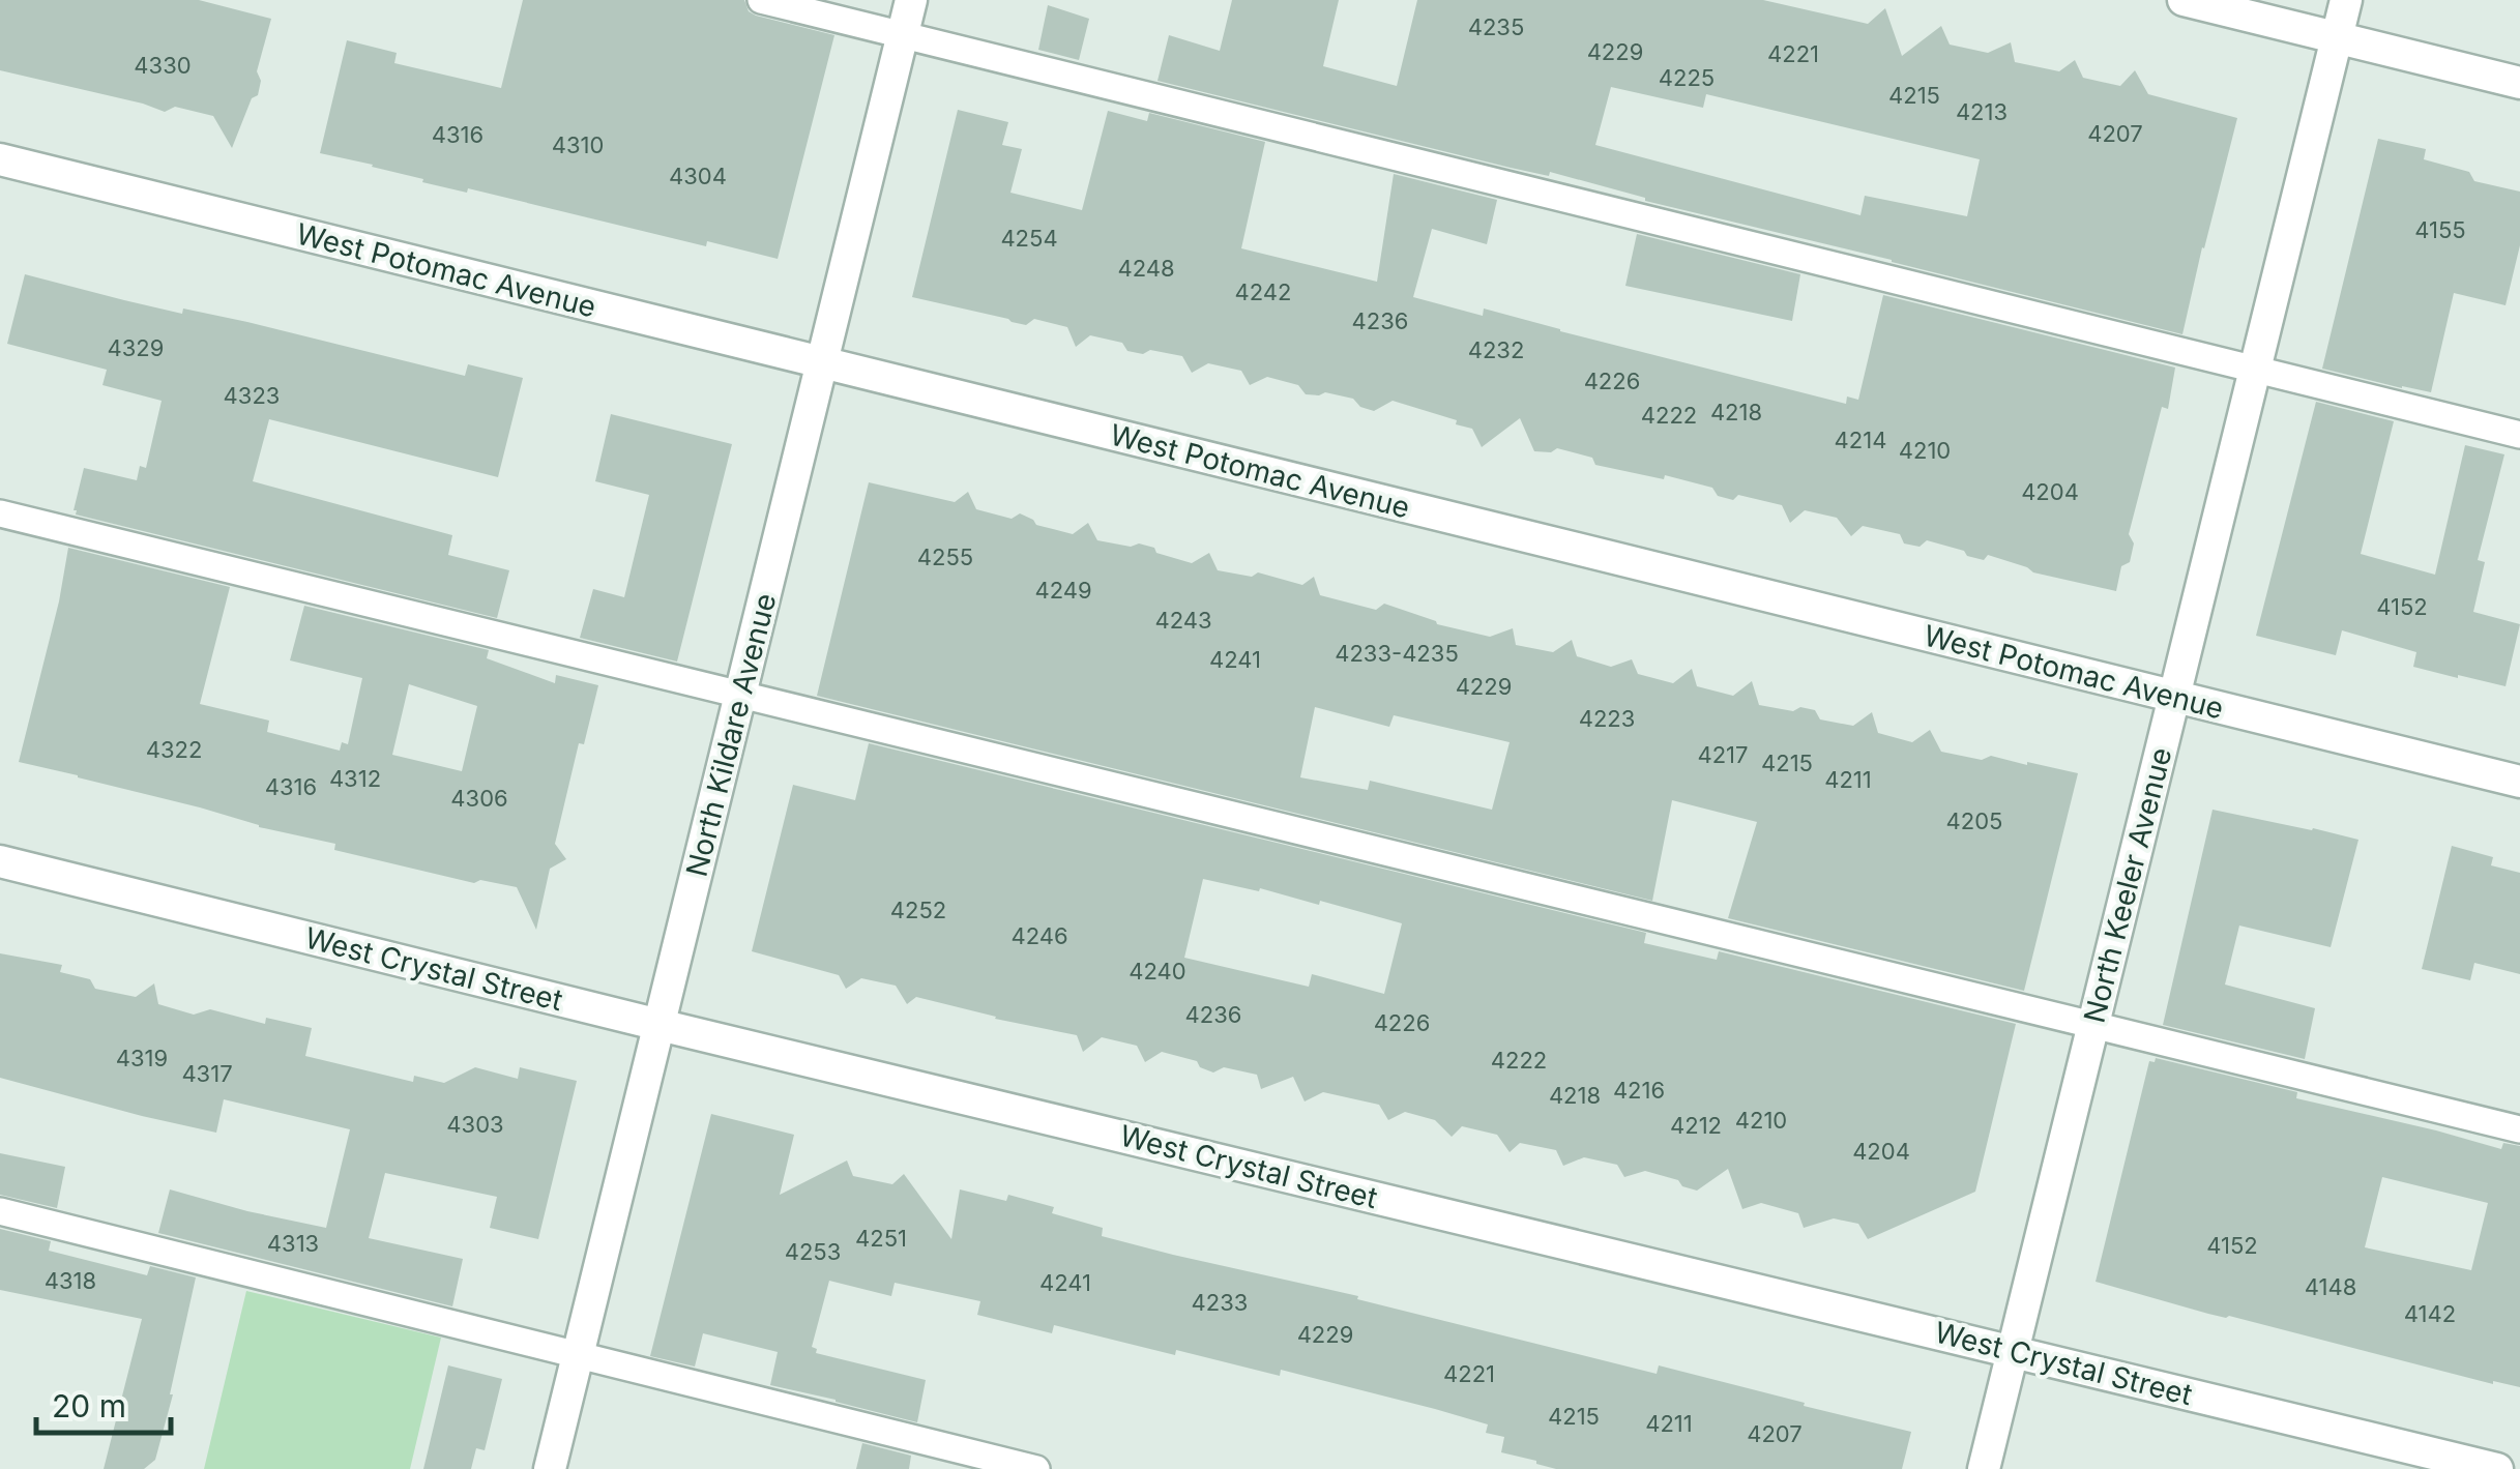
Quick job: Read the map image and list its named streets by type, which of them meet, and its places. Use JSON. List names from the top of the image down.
{
  "streets": {
    "street": [
      "West Potomac Avenue",
      "North Kildare Avenue",
      "North Keeler Avenue",
      "West Crystal Street"
    ]
  },
  "crossings": [
    ["West Potomac Avenue", "North Kildare Avenue"],
    ["West Potomac Avenue", "North Keeler Avenue"],
    ["North Kildare Avenue", "West Crystal Street"],
    ["North Keeler Avenue", "West Crystal Street"]
  ],
  "house_numbers": [
    "4235",
    "4229",
    "4221",
    "4330",
    "4225",
    "4215",
    "4213",
    "4207",
    "4316",
    "4310",
    "4304",
    "4155",
    "4254",
    "4248",
    "4242",
    "4236",
    "4329",
    "4232",
    "4226",
    "4323",
    "4218",
    "4222",
    "4214",
    "4210",
    "4204",
    "4255",
    "4249",
    "4152",
    "4243",
    "4233-4235",
    "4241",
    "4229",
    "4223",
    "4322",
    "4217",
    "4215",
    "4312",
    "4211",
    "4316",
    "4306",
    "4205",
    "4252",
    "4246",
    "4240",
    "4236",
    "4226",
    "4319",
    "4222",
    "4317",
    "4216",
    "4218",
    "4210",
    "4303",
    "4212",
    "4204",
    "4251",
    "4313",
    "4152",
    "4253",
    "4318",
    "4241",
    "4148",
    "4233",
    "4142",
    "4229",
    "4221",
    "4215",
    "4211",
    "4207"
  ],
  "scale_bar": "20 m"
}
